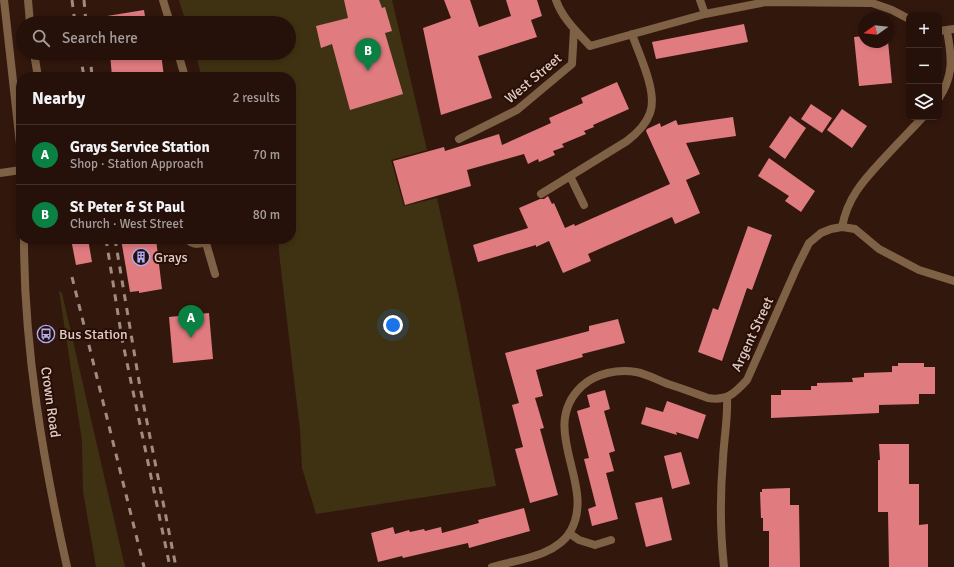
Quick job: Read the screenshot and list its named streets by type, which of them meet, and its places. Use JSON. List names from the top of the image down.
{
  "streets": {
    "street": ["West Street", "Argent Street", "Crown Road"]
  },
  "places": {
    "building": ["Grays"],
    "bus stop": ["Bus Station"]
  },
  "north": "left",
  "page": {
    "map_buttons": ["+", "−"],
    "search": "Search here",
    "pins": ["B", "A"],
    "heading": ["Nearby", "2 results"],
    "list": [
      {
        "mark": "A",
        "name": "Grays Service Station",
        "note": "Shop · Station Approach",
        "value": "70 m"
      },
      {
        "mark": "B",
        "name": "St Peter & St Paul",
        "note": "Church · West Street",
        "value": "80 m"
      }
    ]
  }
}
